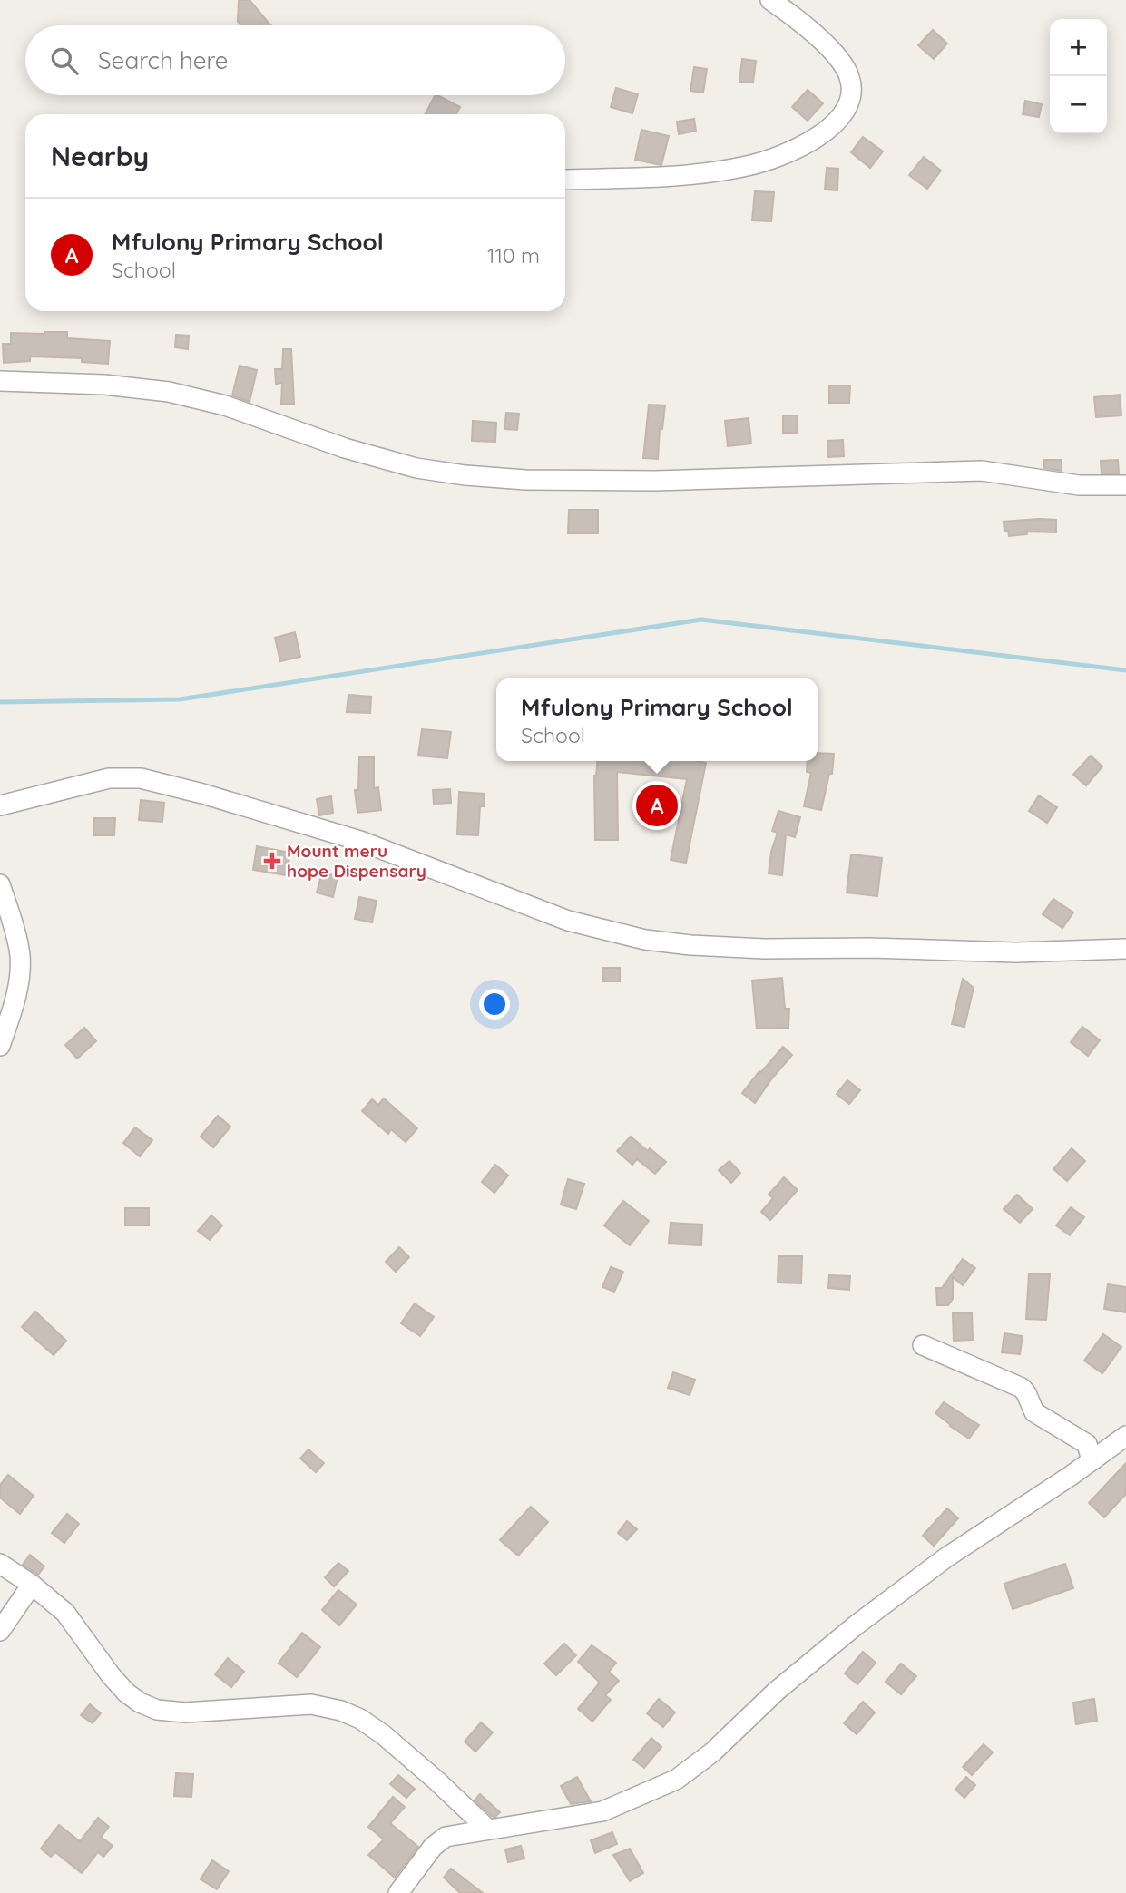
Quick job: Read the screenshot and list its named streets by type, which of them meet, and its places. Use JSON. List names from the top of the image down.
{
  "places": {
    "health": ["Mount meru hope Dispensary"]
  },
  "page": {
    "map_buttons": ["+", "−"],
    "search": "Search here",
    "heading": "Nearby",
    "list": [
      {
        "mark": "A",
        "name": "Mfulony Primary School",
        "note": "School",
        "value": "110 m"
      }
    ],
    "popup": ["Mfulony Primary School", "School"],
    "pins": "A"
  }
}
